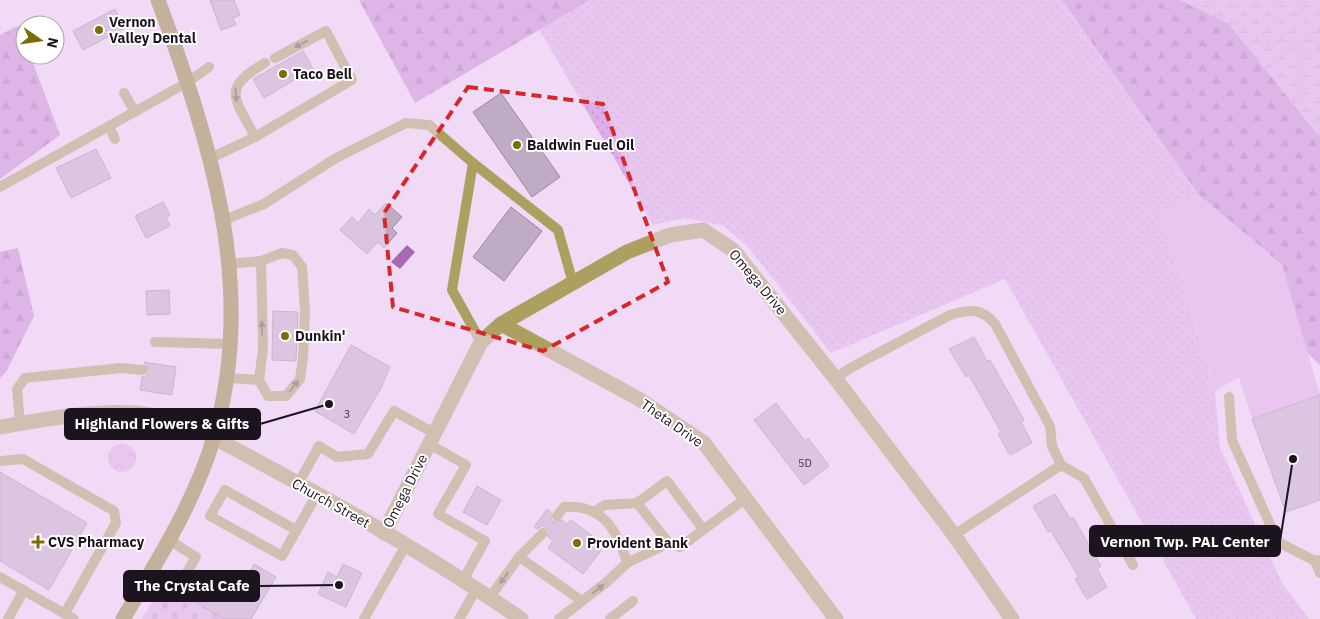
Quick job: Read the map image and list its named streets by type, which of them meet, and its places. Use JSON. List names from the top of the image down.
{
  "streets": {
    "street": ["Omega Drive", "Theta Drive", "Church Street"]
  },
  "crossings": [
    ["Omega Drive", "Theta Drive"],
    ["Omega Drive", "Church Street"]
  ],
  "places": {
    "other": [
      "Vernon Valley Dental",
      "Taco Bell",
      "Baldwin Fuel Oil",
      "Dunkin'",
      "Highland Flowers & Gifts",
      "Vernon Twp. PAL Center",
      "Provident Bank",
      "The Crystal Cafe"
    ],
    "health": ["CVS Pharmacy"]
  },
  "house_numbers": ["3", "5D"],
  "north": "right"
}
